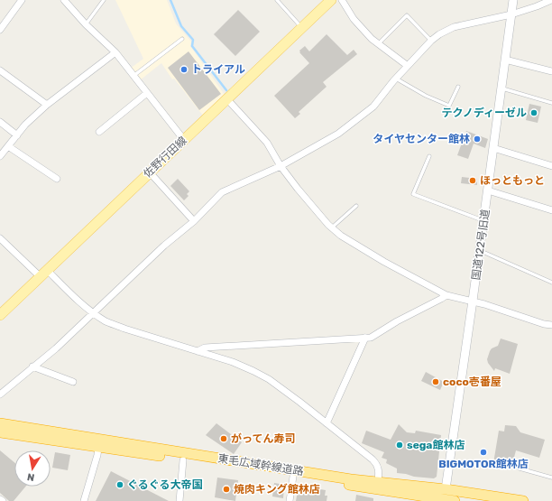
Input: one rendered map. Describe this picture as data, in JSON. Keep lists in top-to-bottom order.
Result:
{
  "streets": {
    "highway": ["東毛広域幹線道路"],
    "main road": ["佐野行田線"],
    "street": ["国道122号旧道"]
  },
  "crossings": [
    ["国道122号旧道", "東毛広域幹線道路"]
  ],
  "places": [
    "トライアル",
    "テクノディーゼル",
    "タイヤセンター館林",
    "ほっともっと",
    "coco壱番屋",
    "がってん寿司",
    "sega館林店",
    "BIGMOTOR館林店",
    "ぐるぐる大帝国",
    "焼肉キング館林店"
  ],
  "north": "bottom"
}
